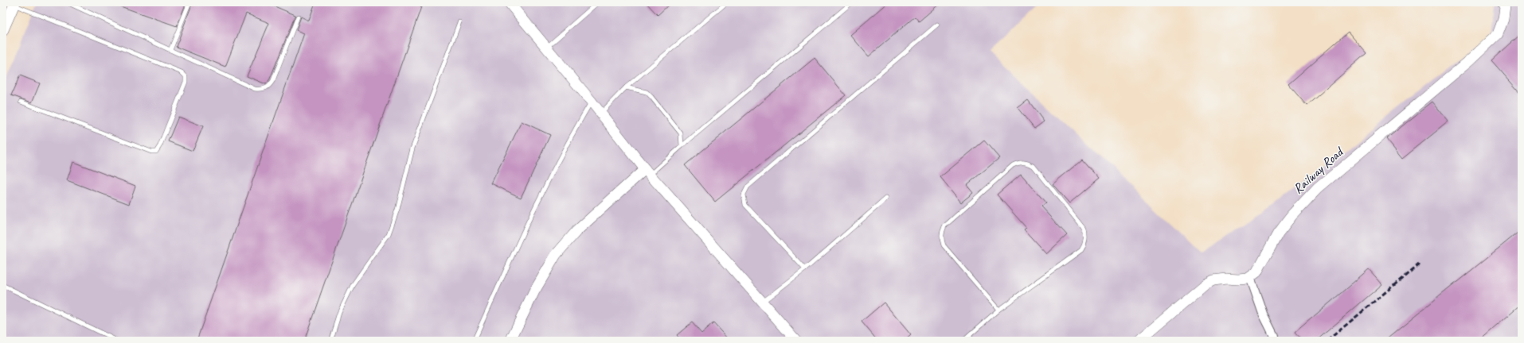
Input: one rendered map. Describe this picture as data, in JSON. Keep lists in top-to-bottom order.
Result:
{
  "streets": {
    "street": ["Railway Road"]
  }
}
